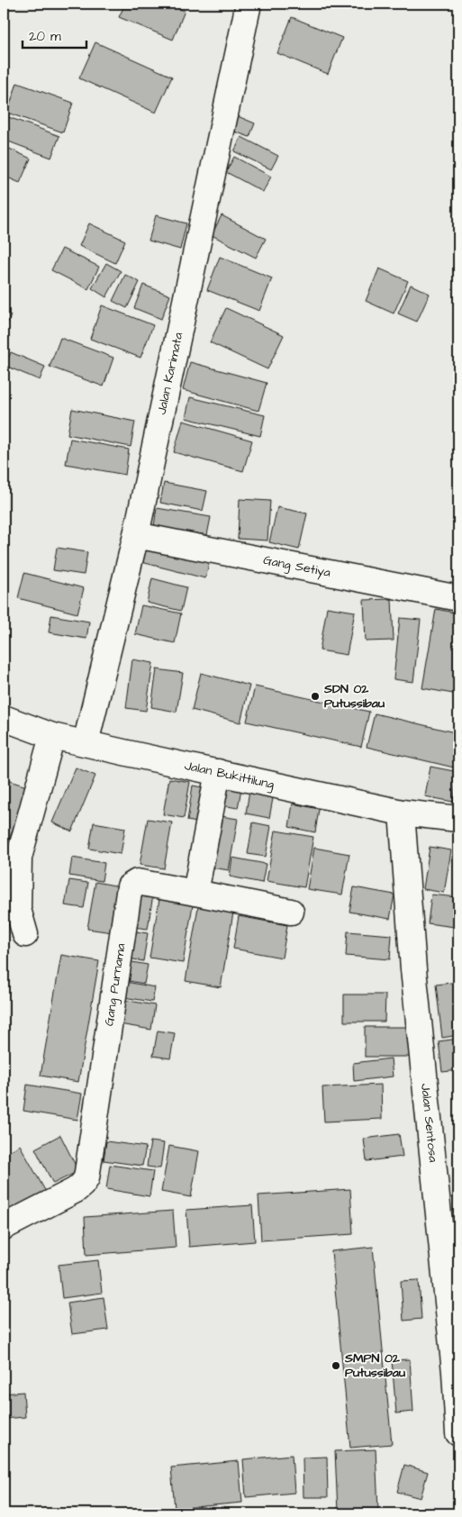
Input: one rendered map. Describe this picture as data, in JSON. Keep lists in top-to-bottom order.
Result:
{
  "streets": {
    "street": [
      "Jalan Karimata",
      "Gang Setiya",
      "Jalan Bukittilung",
      "Gang Purnama",
      "Jalan Sentosa"
    ]
  },
  "crossings": [
    ["Jalan Karimata", "Gang Setiya"],
    ["Jalan Karimata", "Jalan Bukittilung"],
    ["Jalan Bukittilung", "Jalan Sentosa"]
  ],
  "places": ["SDN 02 Putussibau", "SMPN 02 Putussibau"],
  "scale_bar": "20 m"
}
